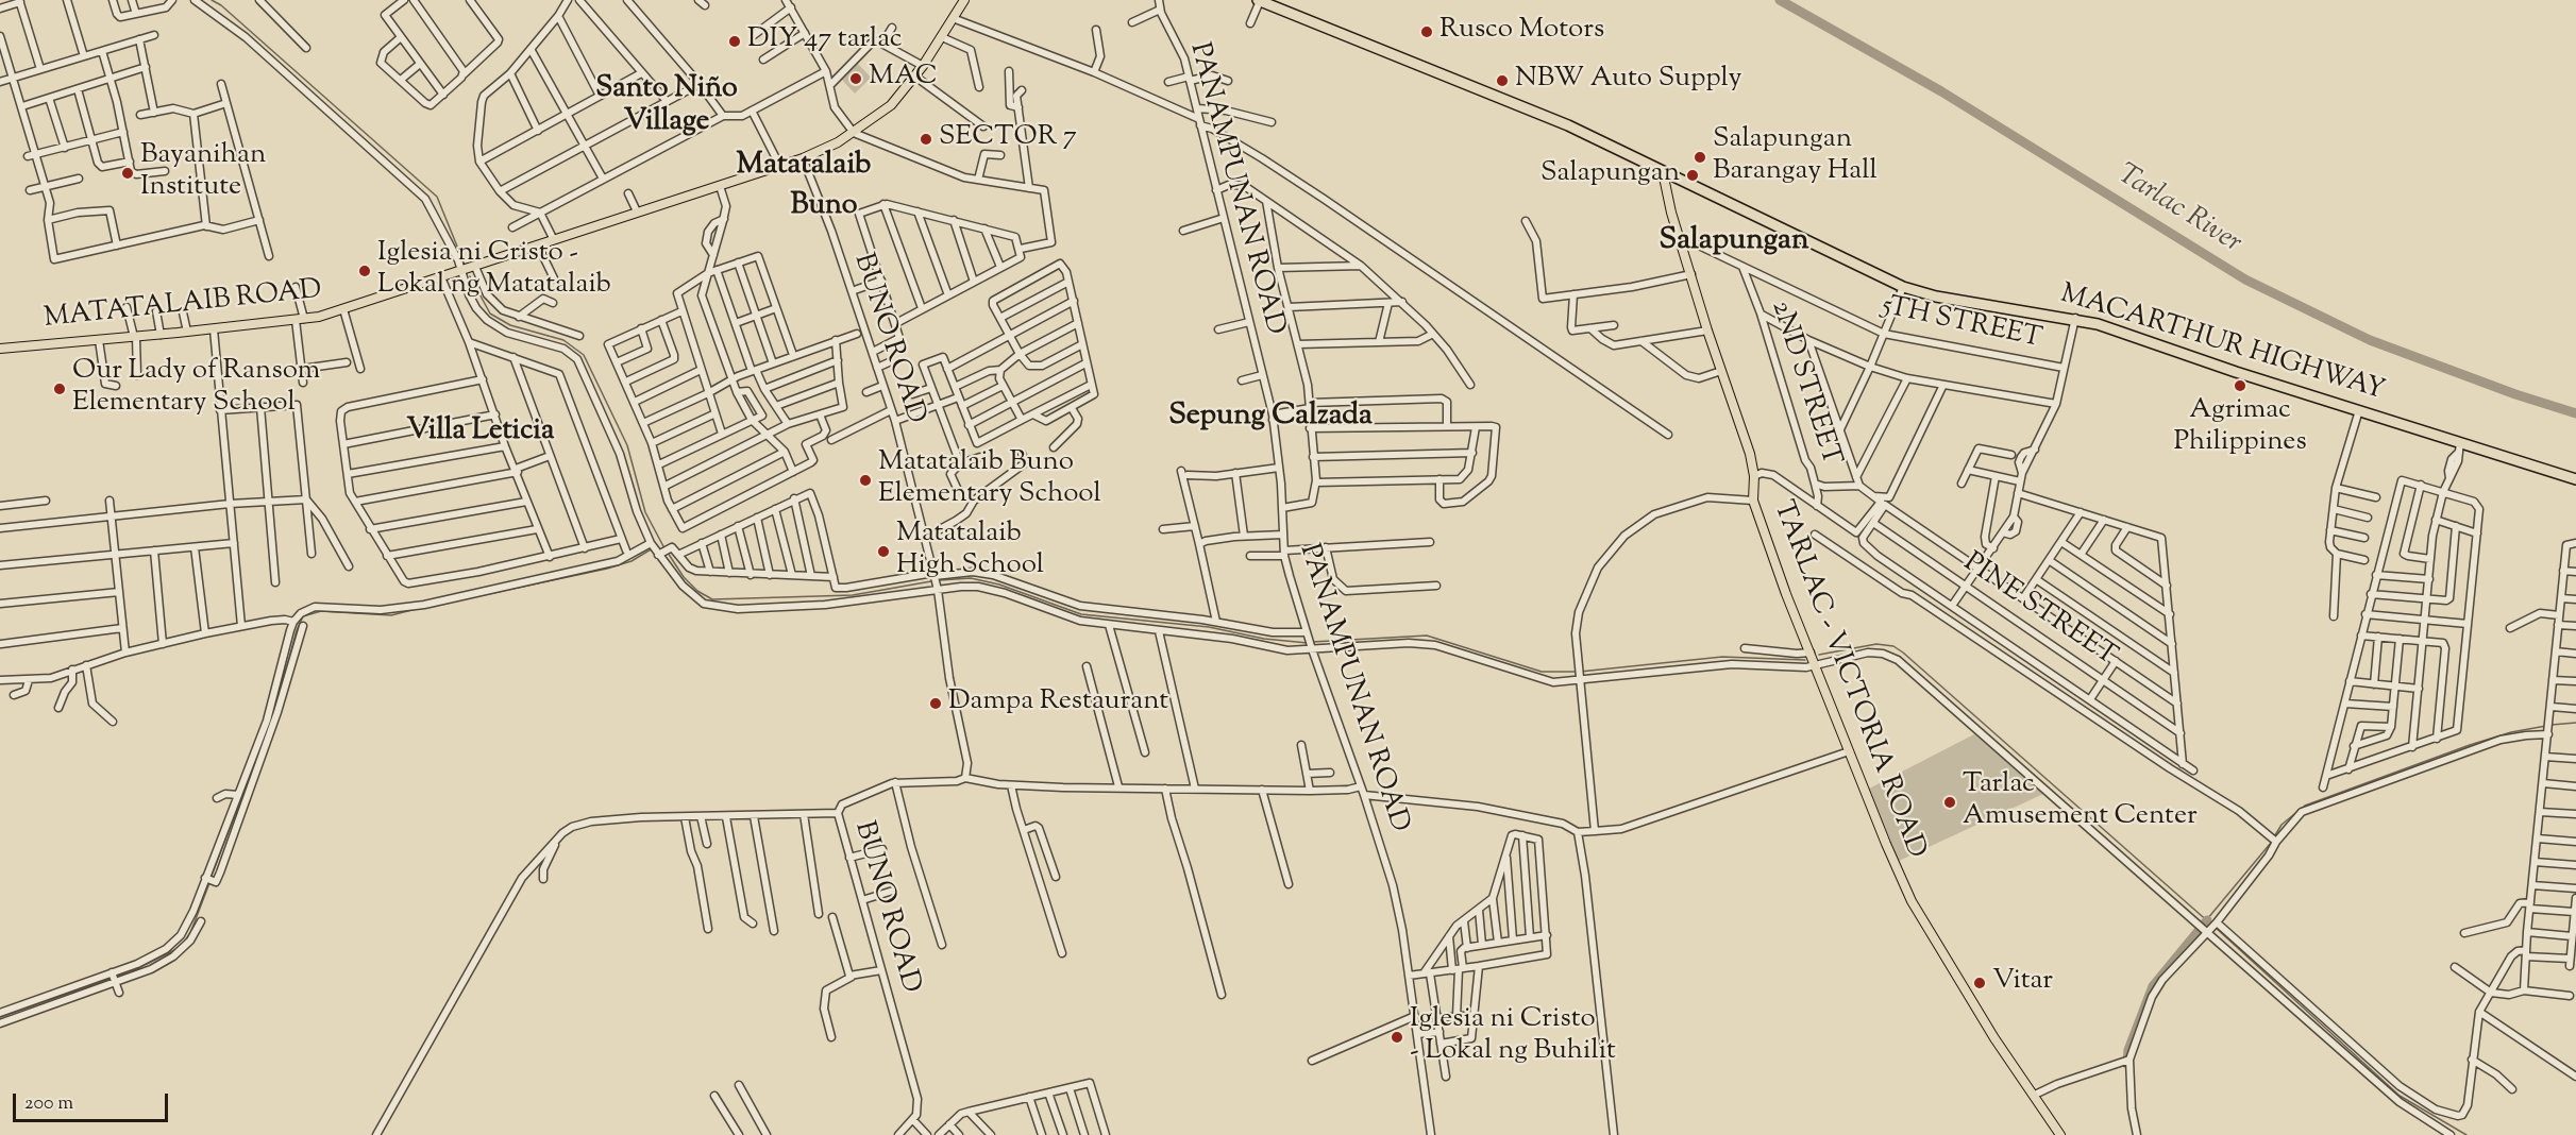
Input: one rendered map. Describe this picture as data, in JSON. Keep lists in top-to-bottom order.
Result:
{
  "streets": {
    "highway": ["MACARTHUR HIGHWAY"],
    "main road": ["MATATALAIB ROAD", "TARLAC - VICTORIA ROAD"],
    "street": [
      "PANAMPUNAN ROAD",
      "5TH STREET",
      "BUNO ROAD",
      "2ND STREET",
      "PINE STREET"
    ]
  },
  "crossings": [
    ["MATATALAIB ROAD", "BUNO ROAD"],
    ["5TH STREET", "2ND STREET"],
    ["5TH STREET", "TARLAC - VICTORIA ROAD"],
    ["MACARTHUR HIGHWAY", "TARLAC - VICTORIA ROAD"]
  ],
  "districts": [
    "Santo Niño Village",
    "Matatalaib",
    "Buno",
    "Salapungan",
    "Sepung Calzada",
    "Villa Leticia"
  ],
  "water": ["Tarlac River"],
  "places": [
    "Rusco Motors",
    "DIY 47 tarlac",
    "MAC",
    "NBW Auto Supply",
    "SECTOR 7",
    "Salapungan Barangay Hall",
    "Bayanihan Institute",
    "Salapungan",
    "Iglesia ni Cristo - Lokal ng Matatalaib",
    "Agrimac Philippines",
    "Our Lady of Ransom Elementary School",
    "Matatalaib Buno Elementary School",
    "Matatalaib High School",
    "Dampa Restaurant",
    "Tarlac Amusement Center",
    "Vitar",
    "Iglesia ni Cristo - Lokal ng Buhilit"
  ],
  "scale_bar": "200 m"
}
